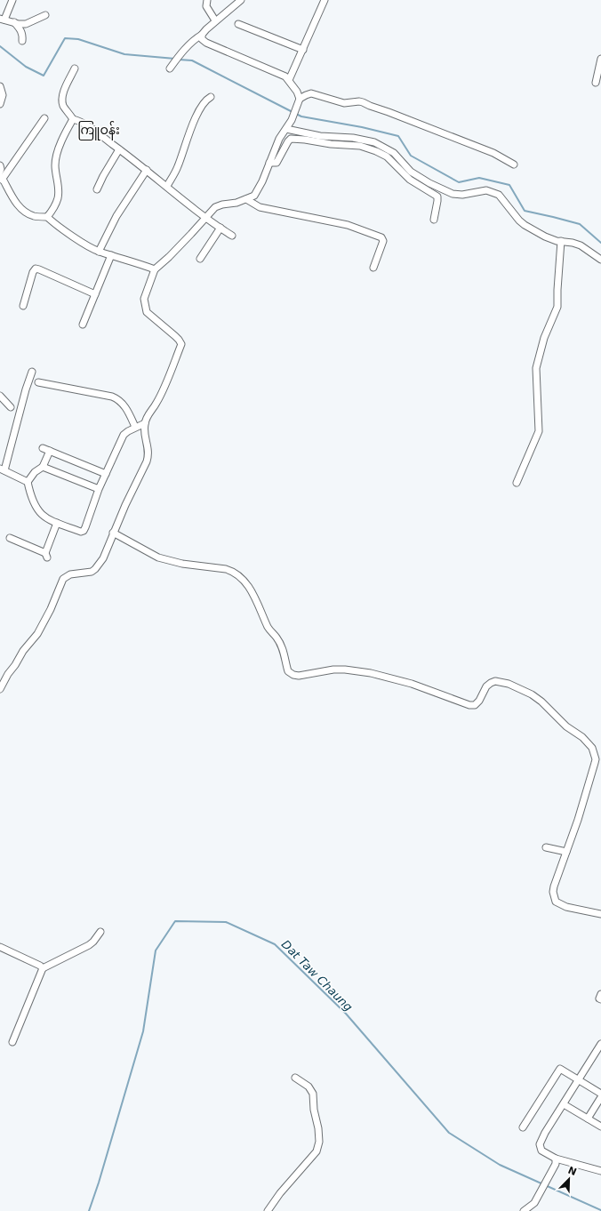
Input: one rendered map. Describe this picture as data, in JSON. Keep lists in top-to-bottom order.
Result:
{
  "districts": ["ကြူဝန်း"],
  "water": ["Dat Taw Chaung"],
  "north": "top right"
}
